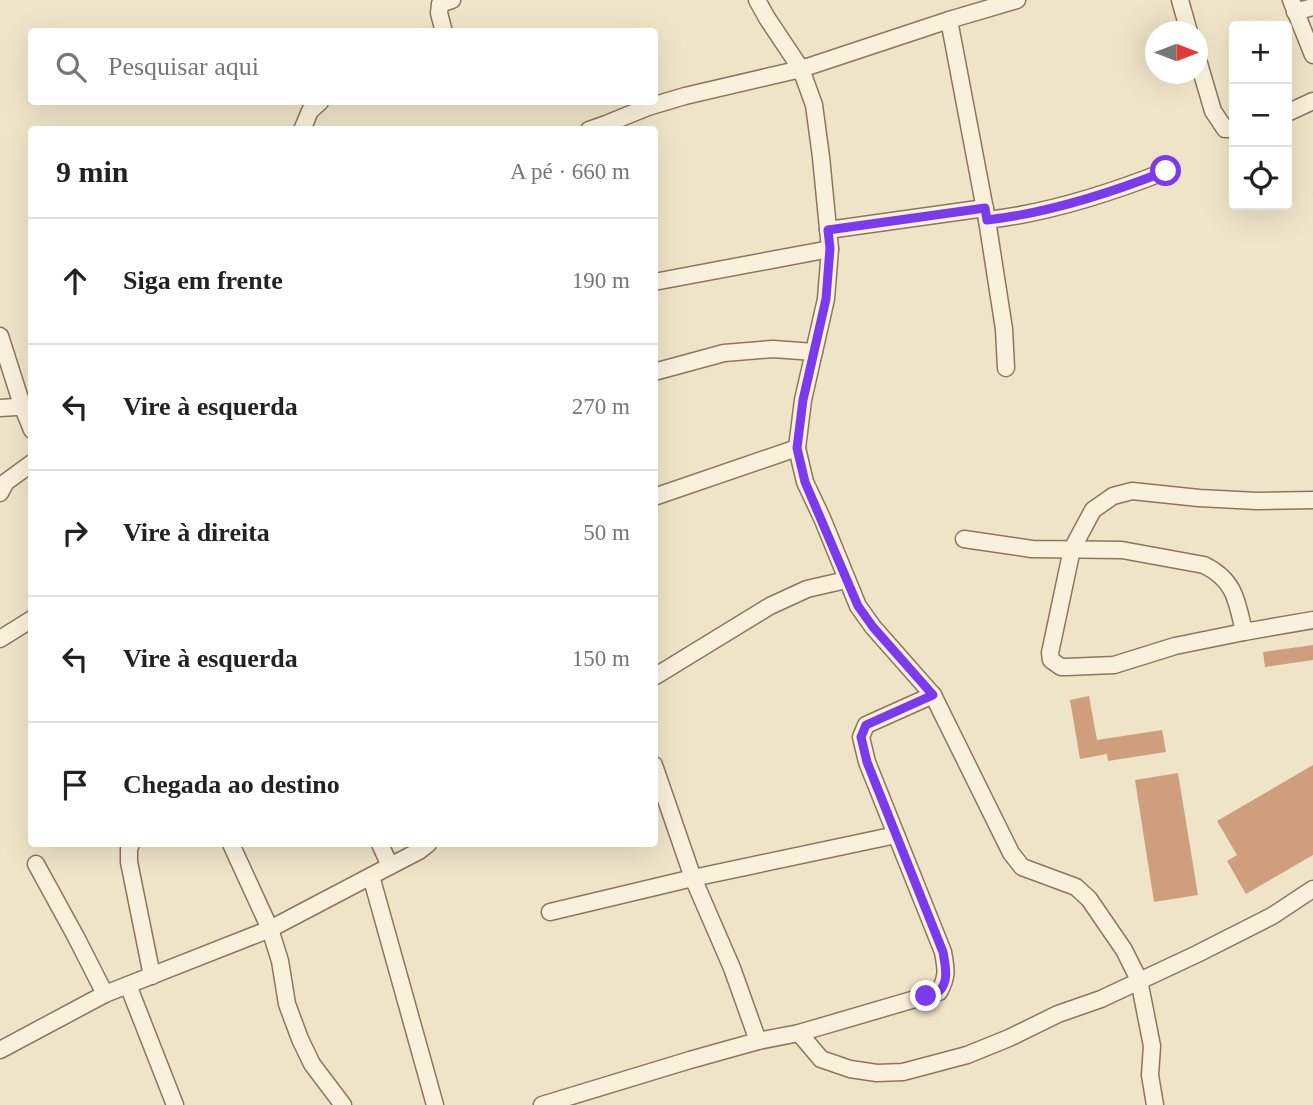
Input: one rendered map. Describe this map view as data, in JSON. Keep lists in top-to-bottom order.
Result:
{
  "north": "right",
  "page": {
    "map_buttons": ["+", "−"],
    "search": "Pesquisar aqui",
    "heading": ["9 min", "A pé · 660 m"],
    "list": [
      ["Siga em frente", "190 m"],
      ["Vire à esquerda", "270 m"],
      ["Vire à direita", "50 m"],
      ["Vire à esquerda", "150 m"],
      "Chegada ao destino"
    ]
  }
}
